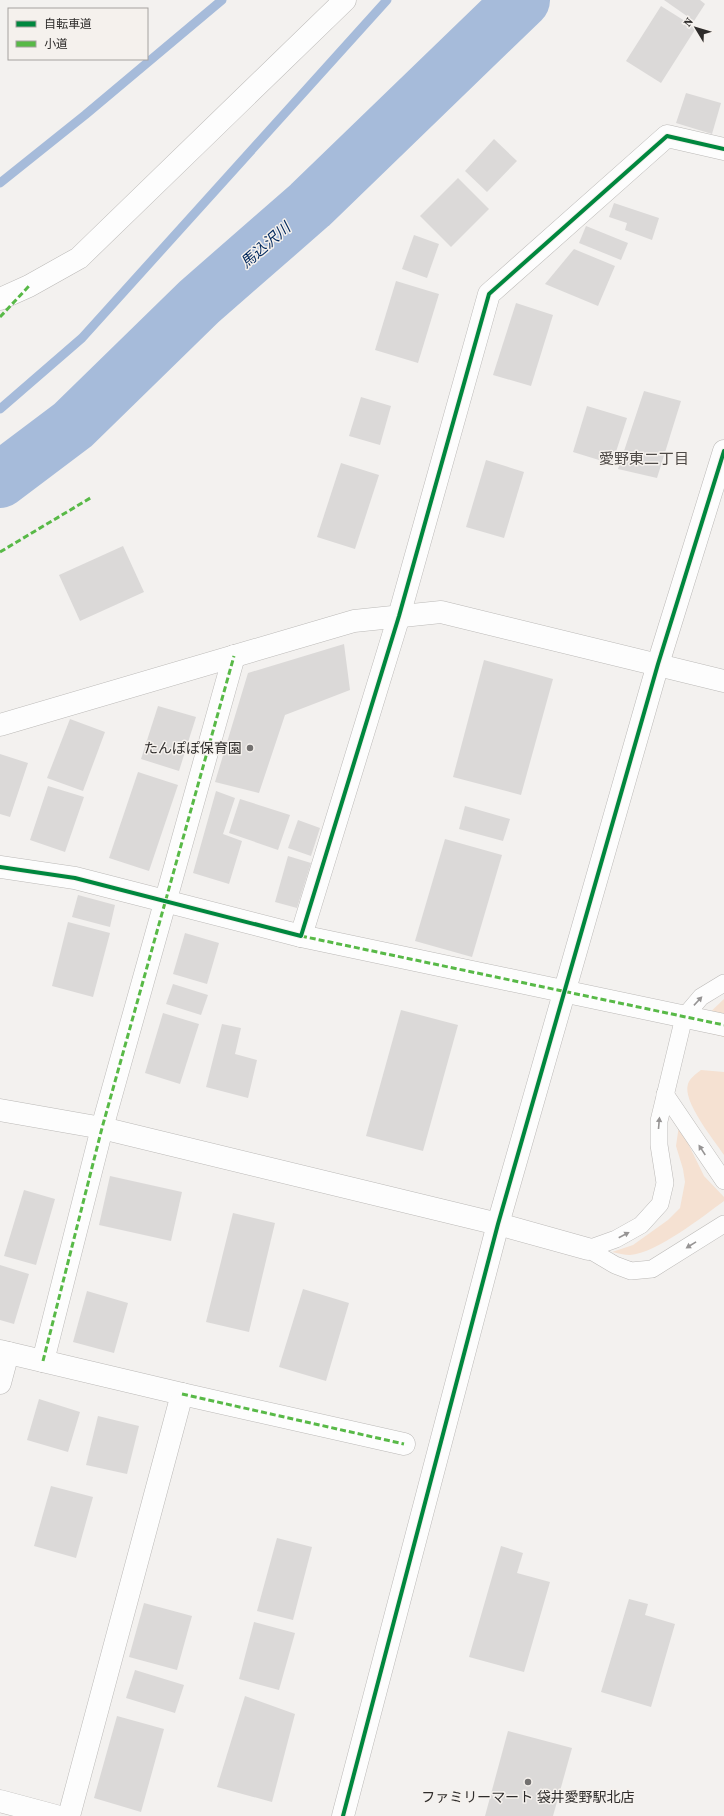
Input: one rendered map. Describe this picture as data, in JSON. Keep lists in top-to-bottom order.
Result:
{
  "districts": ["愛野東二丁目"],
  "water": ["馬込沢川"],
  "places": ["たんぽぽ保育園", "ファミリーマート 袋井愛野駅北店"],
  "legend": ["自転車道", "小道"],
  "north": "top left"
}
